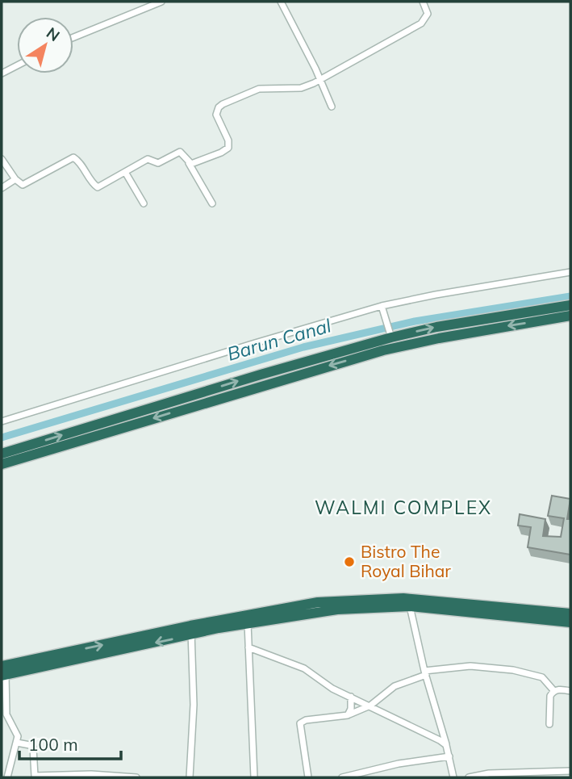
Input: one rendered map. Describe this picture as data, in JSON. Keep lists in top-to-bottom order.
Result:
{
  "districts": ["WALMI COMPLEX"],
  "water": ["Barun Canal"],
  "places": ["Bistro The Royal Bihar"],
  "scale_bar": "100 m",
  "north": "top right"
}
